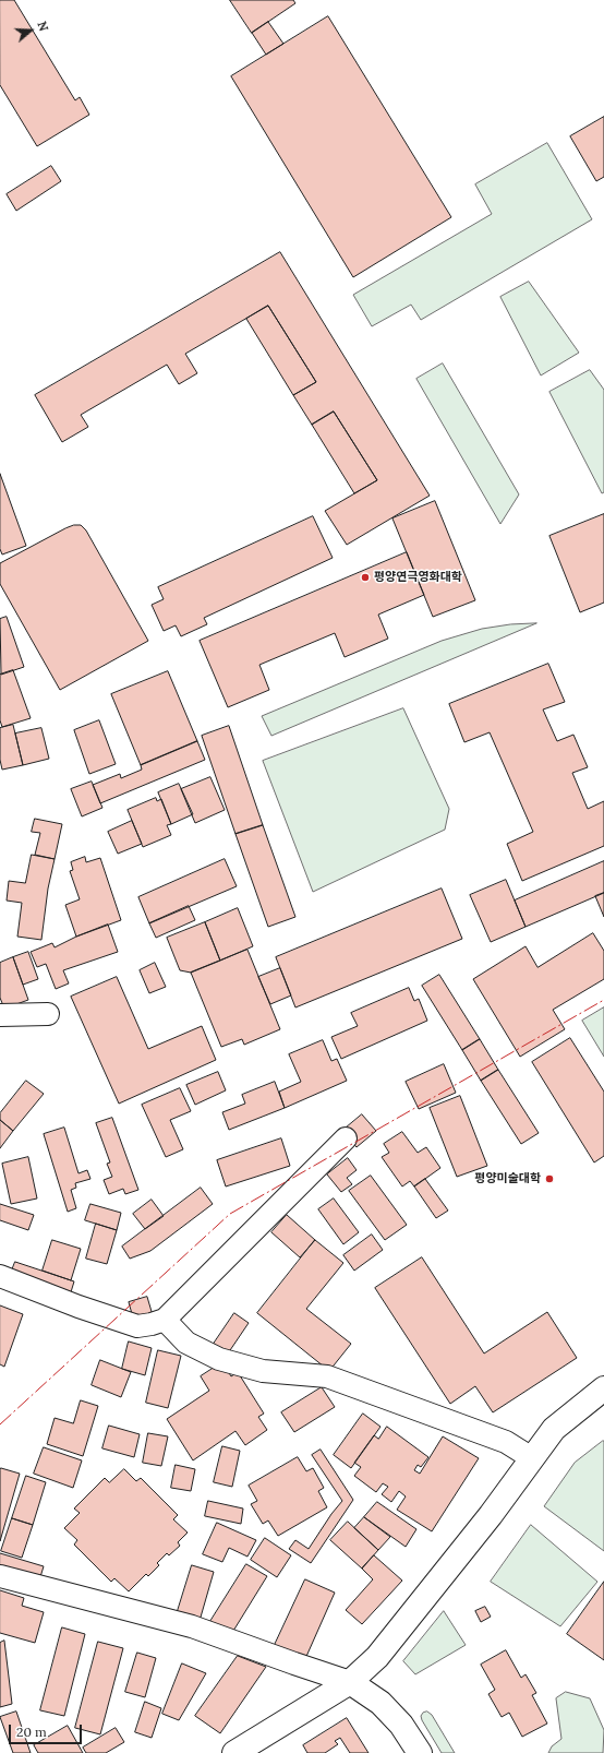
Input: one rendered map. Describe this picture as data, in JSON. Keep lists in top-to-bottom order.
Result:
{
  "places": ["평양연극영화대학", "평양미술대학"],
  "scale_bar": "20 m",
  "north": "right"
}
